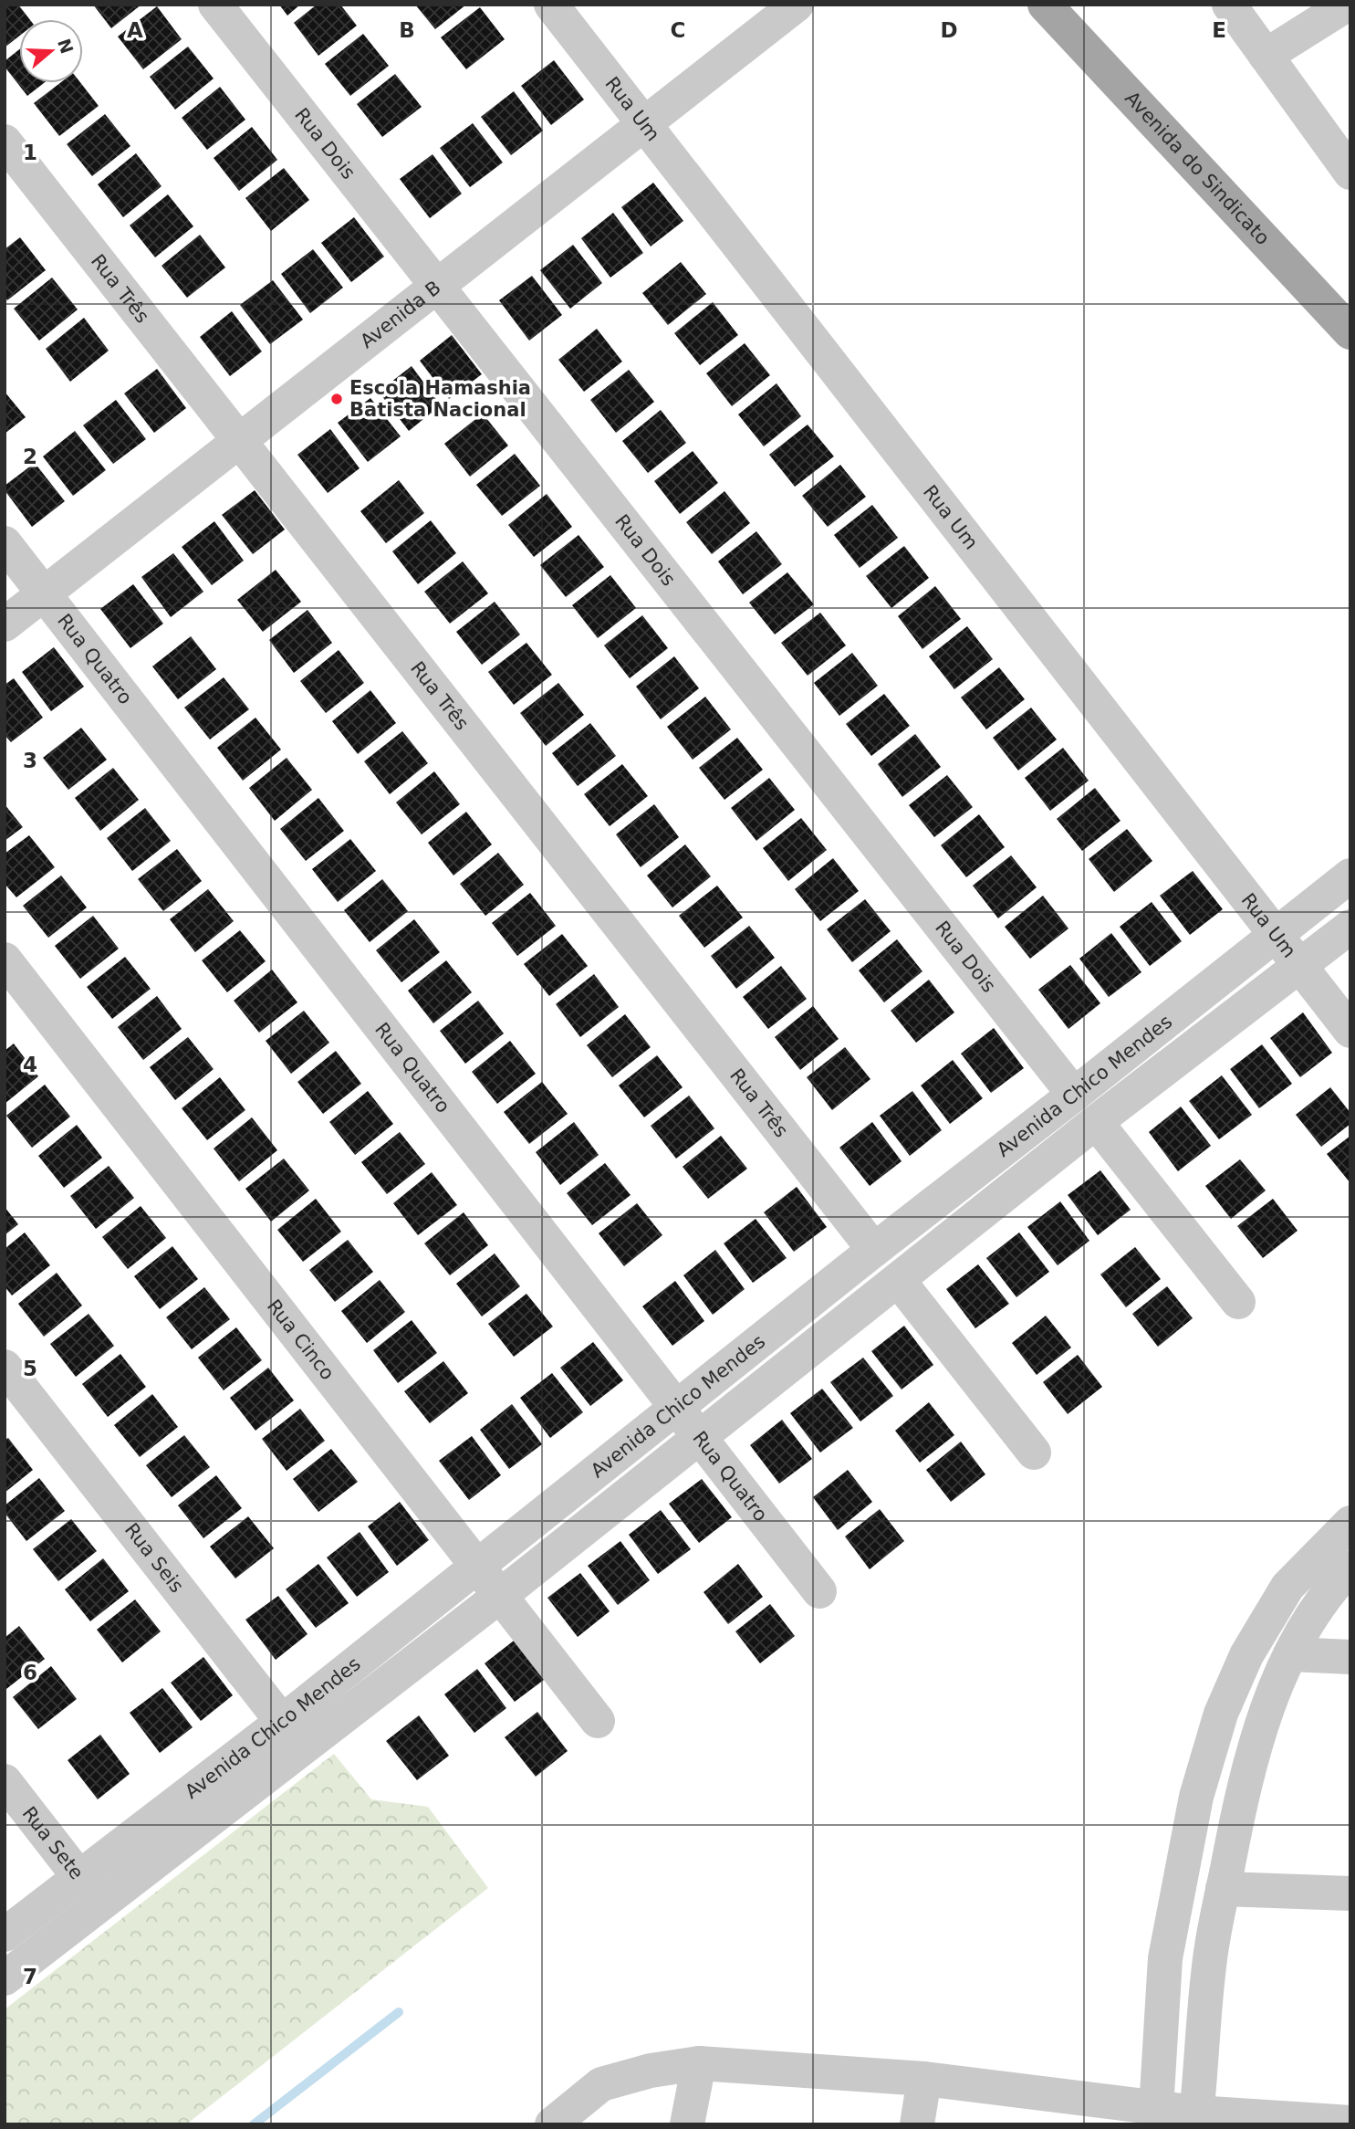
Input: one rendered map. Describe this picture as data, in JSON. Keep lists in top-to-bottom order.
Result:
{
  "streets": {
    "main road": ["Avenida do Sindicato"],
    "street": [
      "Rua Um",
      "Rua Dois",
      "Rua Três",
      "Avenida B",
      "Rua Quatro",
      "Avenida Chico Mendes",
      "Rua Cinco",
      "Rua Seis",
      "Rua Sete"
    ]
  },
  "crossings": [
    ["Rua Um", "Avenida B"],
    ["Rua Um", "Avenida Chico Mendes"],
    ["Rua Dois", "Avenida B"],
    ["Rua Dois", "Avenida Chico Mendes"],
    ["Rua Três", "Avenida B"],
    ["Rua Três", "Avenida Chico Mendes"],
    ["Avenida B", "Rua Quatro"],
    ["Rua Quatro", "Avenida Chico Mendes"],
    ["Avenida Chico Mendes", "Rua Cinco"],
    ["Avenida Chico Mendes", "Rua Seis"],
    ["Avenida Chico Mendes", "Rua Sete"]
  ],
  "places": ["Escola Hamashia Batista Nacional"],
  "north": "right",
  "grid": {
    "columns": [
      "A",
      "B",
      "C",
      "D",
      "E"
    ],
    "rows": [
      "1",
      "2",
      "3",
      "4",
      "5",
      "6",
      "7"
    ]
  }
}
